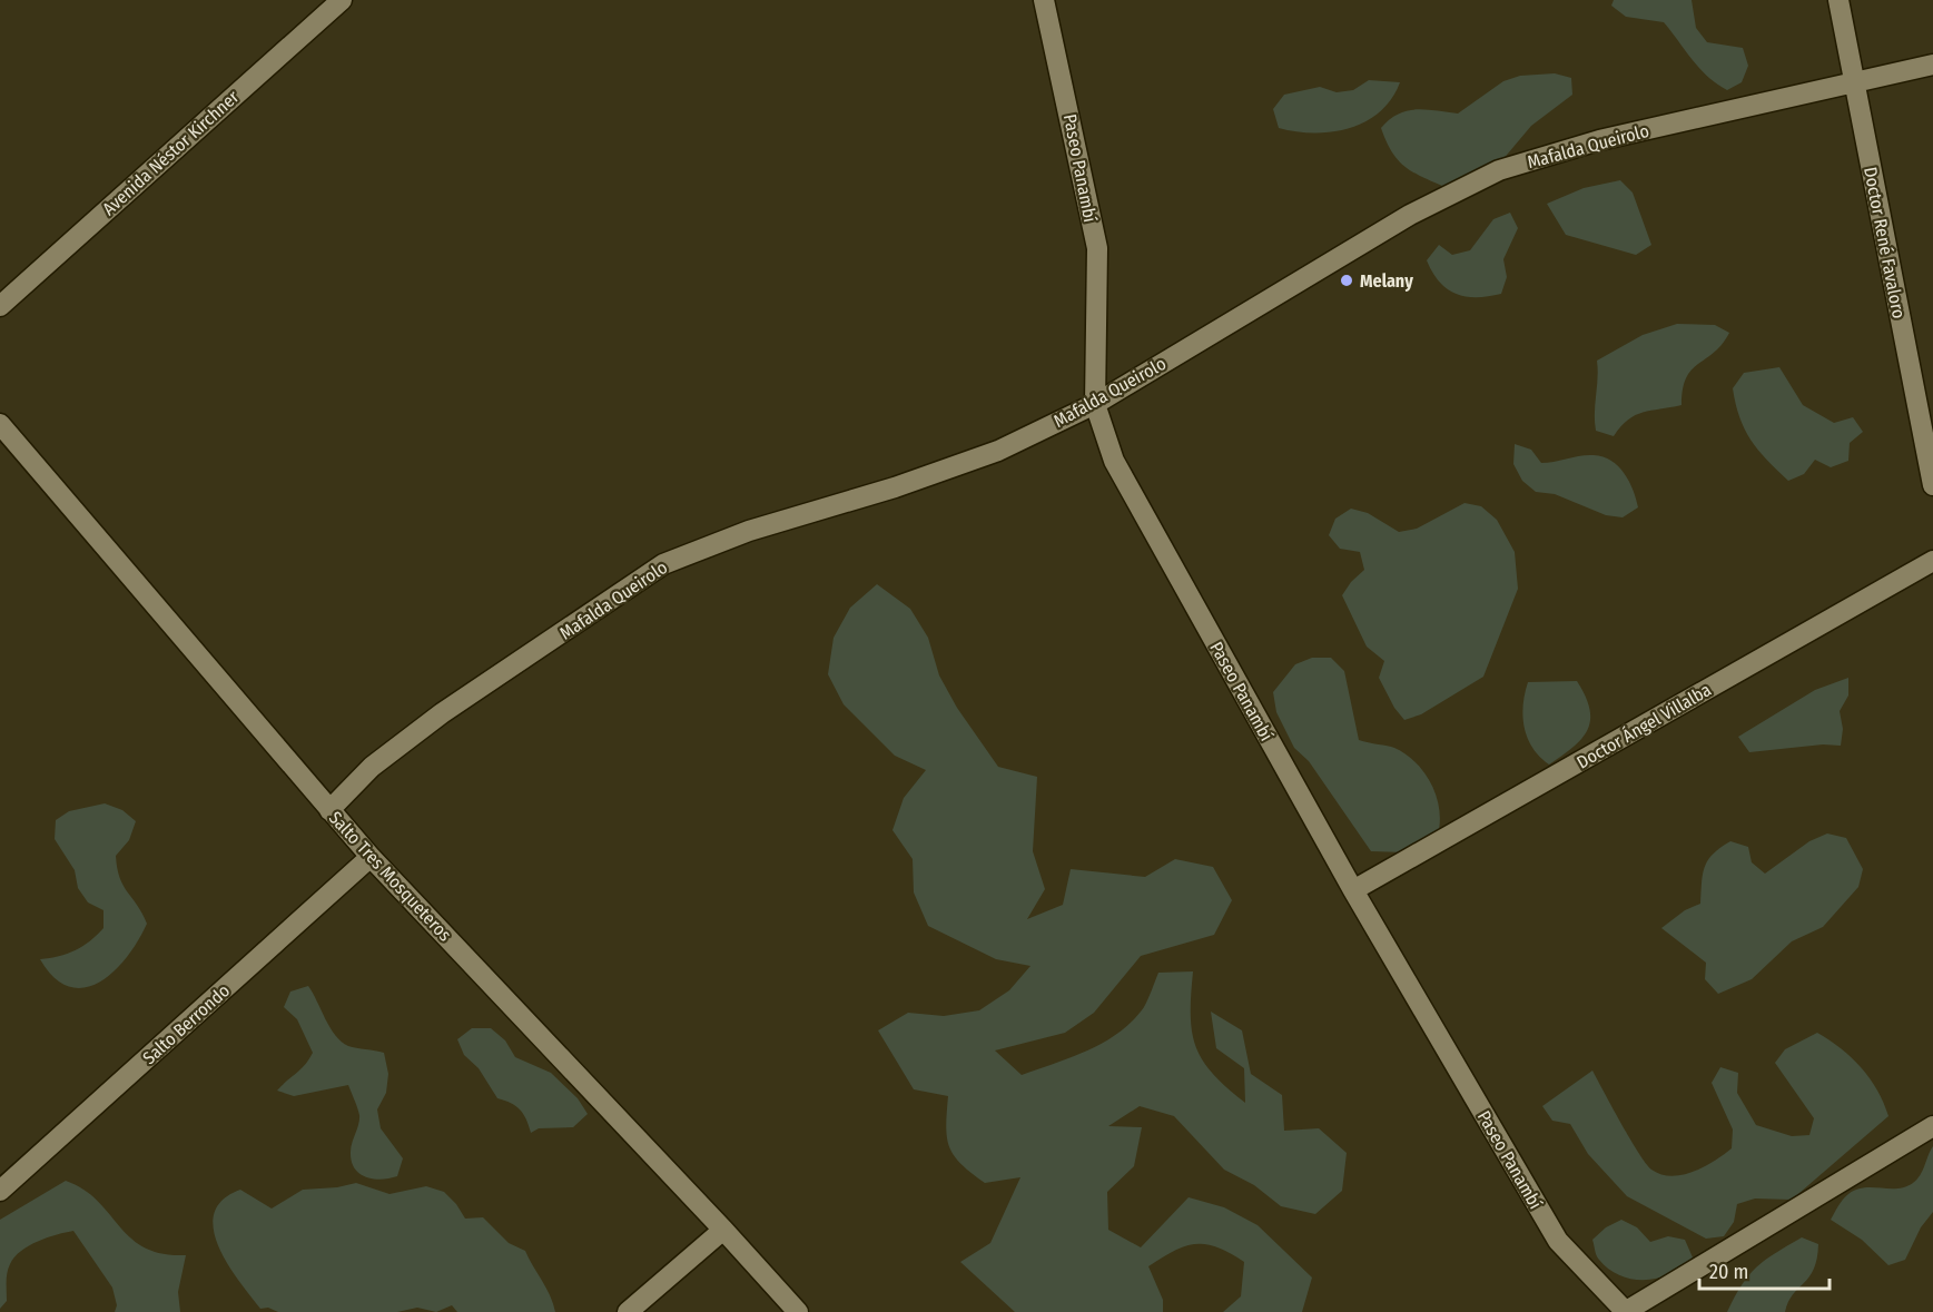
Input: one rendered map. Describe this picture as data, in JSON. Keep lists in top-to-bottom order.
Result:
{
  "streets": {
    "street": [
      "Mafalda Queirolo",
      "Avenida Néstor Kirchner",
      "Paseo Panambí",
      "Doctor René Favaloro",
      "Doctor Ángel Villalba",
      "Salto Tres Mosqueteros",
      "Salto Berrondo"
    ]
  },
  "crossings": [
    ["Mafalda Queirolo", "Paseo Panambí"],
    ["Mafalda Queirolo", "Doctor René Favaloro"],
    ["Mafalda Queirolo", "Salto Tres Mosqueteros"],
    ["Paseo Panambí", "Doctor Ángel Villalba"],
    ["Salto Tres Mosqueteros", "Salto Berrondo"]
  ],
  "places": ["Melany"],
  "scale_bar": "20 m"
}
